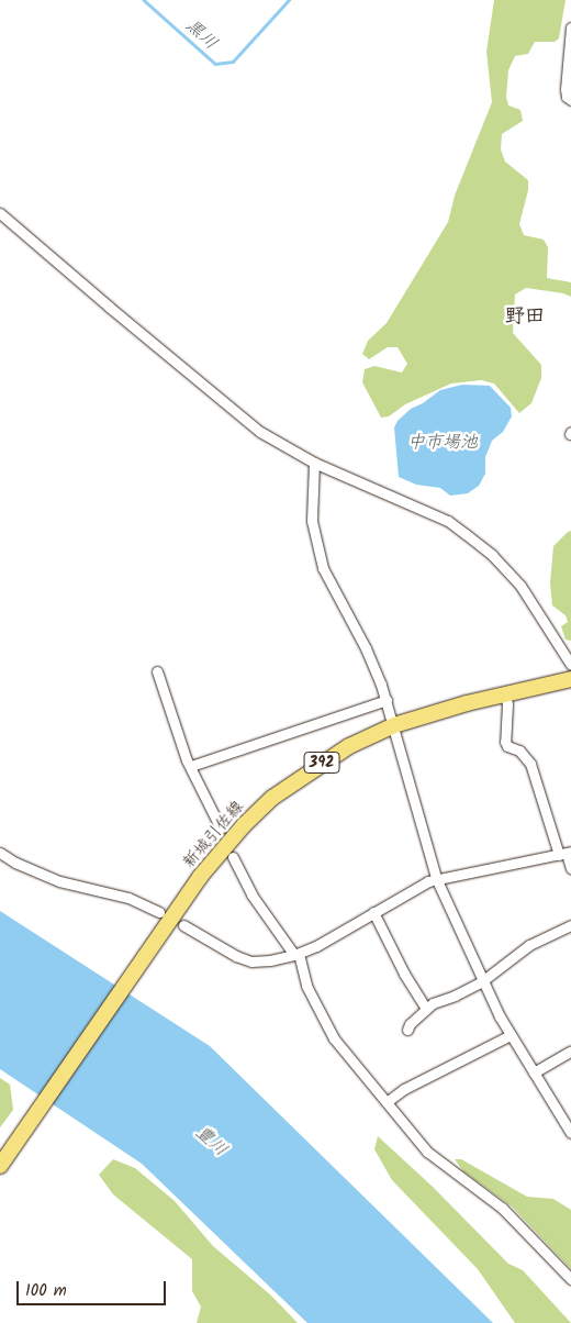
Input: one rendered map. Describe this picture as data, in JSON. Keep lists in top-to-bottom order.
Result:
{
  "streets": {
    "main road": ["392", "新城引佐線"]
  },
  "districts": ["野田"],
  "water": ["黒川", "中市場池", "豊川"],
  "scale_bar": "100 m"
}
